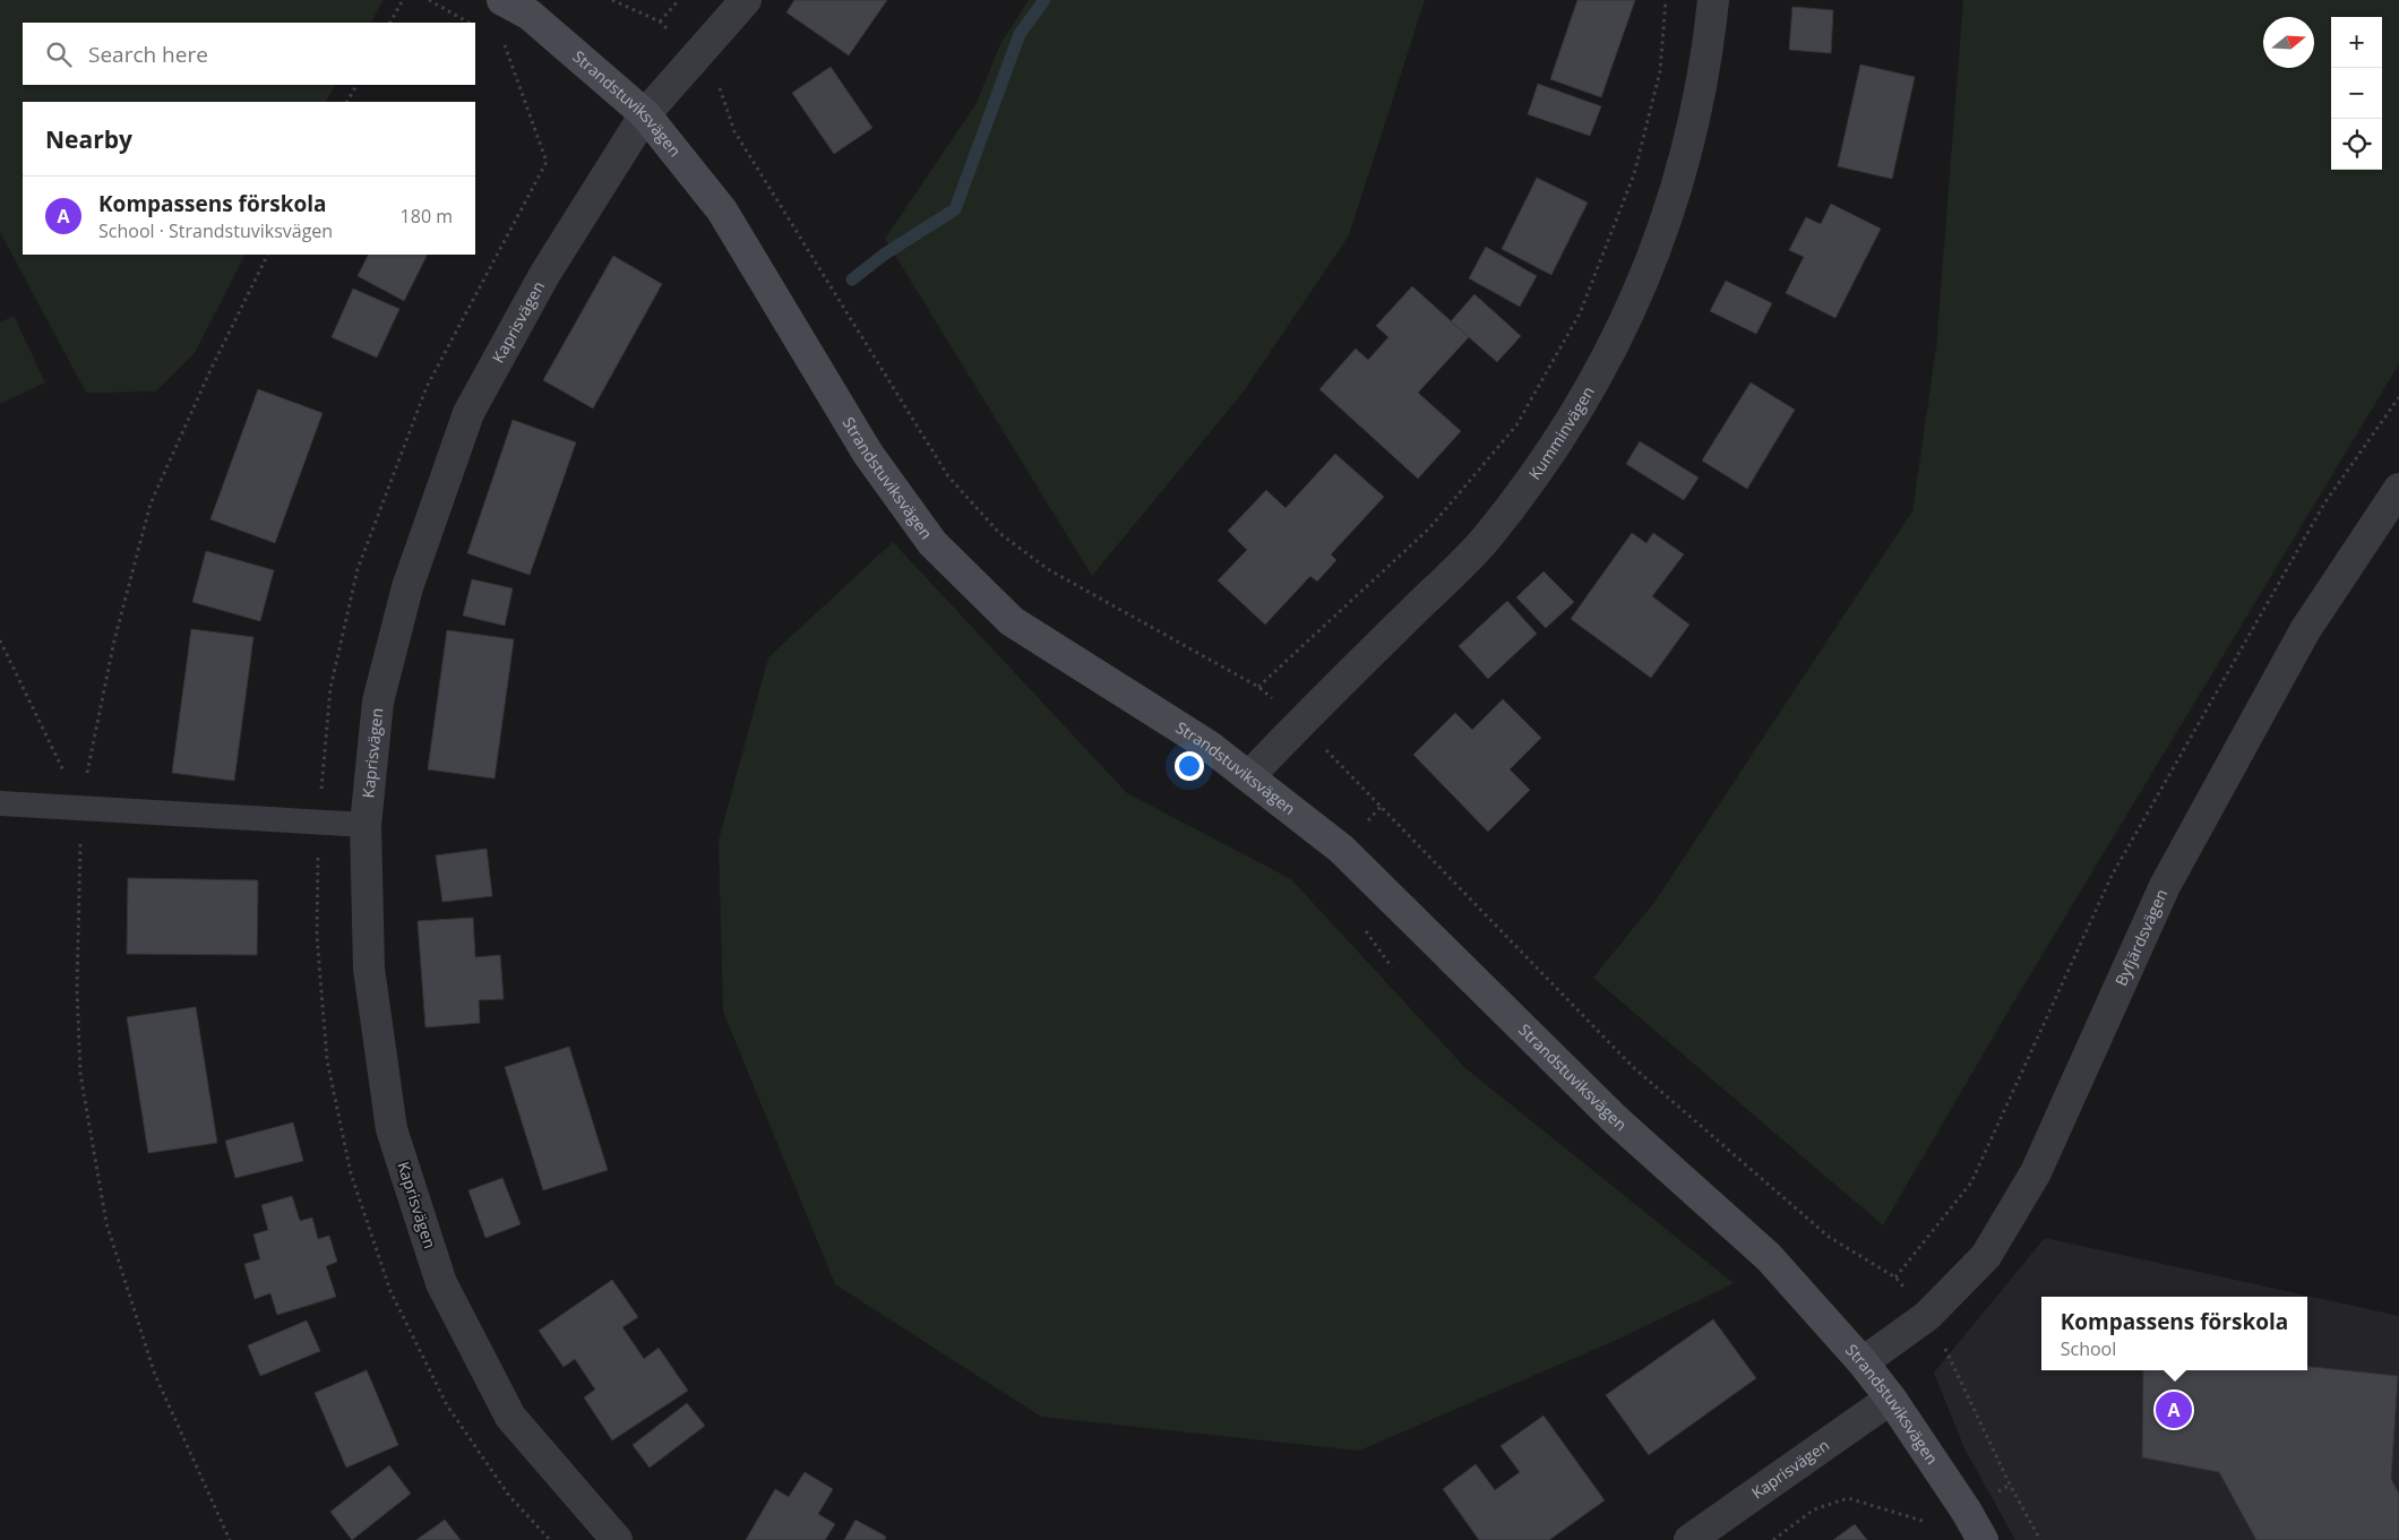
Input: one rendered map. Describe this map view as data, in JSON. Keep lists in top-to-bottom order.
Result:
{
  "streets": {
    "street": [
      "Strandstuviksvägen",
      "Kaprisvägen",
      "Kumminvägen",
      "Byfjärdsvägen"
    ]
  },
  "crossings": [
    ["Strandstuviksvägen", "Kaprisvägen"],
    ["Strandstuviksvägen", "Kumminvägen"],
    ["Strandstuviksvägen", "Byfjärdsvägen"]
  ],
  "north": "right",
  "page": {
    "map_buttons": ["+", "−"],
    "search": "Search here",
    "heading": "Nearby",
    "list": [
      {
        "mark": "A",
        "name": "Kompassens förskola",
        "note": "School · Strandstuviksvägen",
        "value": "180 m"
      }
    ],
    "popup": ["Kompassens förskola", "School"],
    "pins": "A"
  }
}
